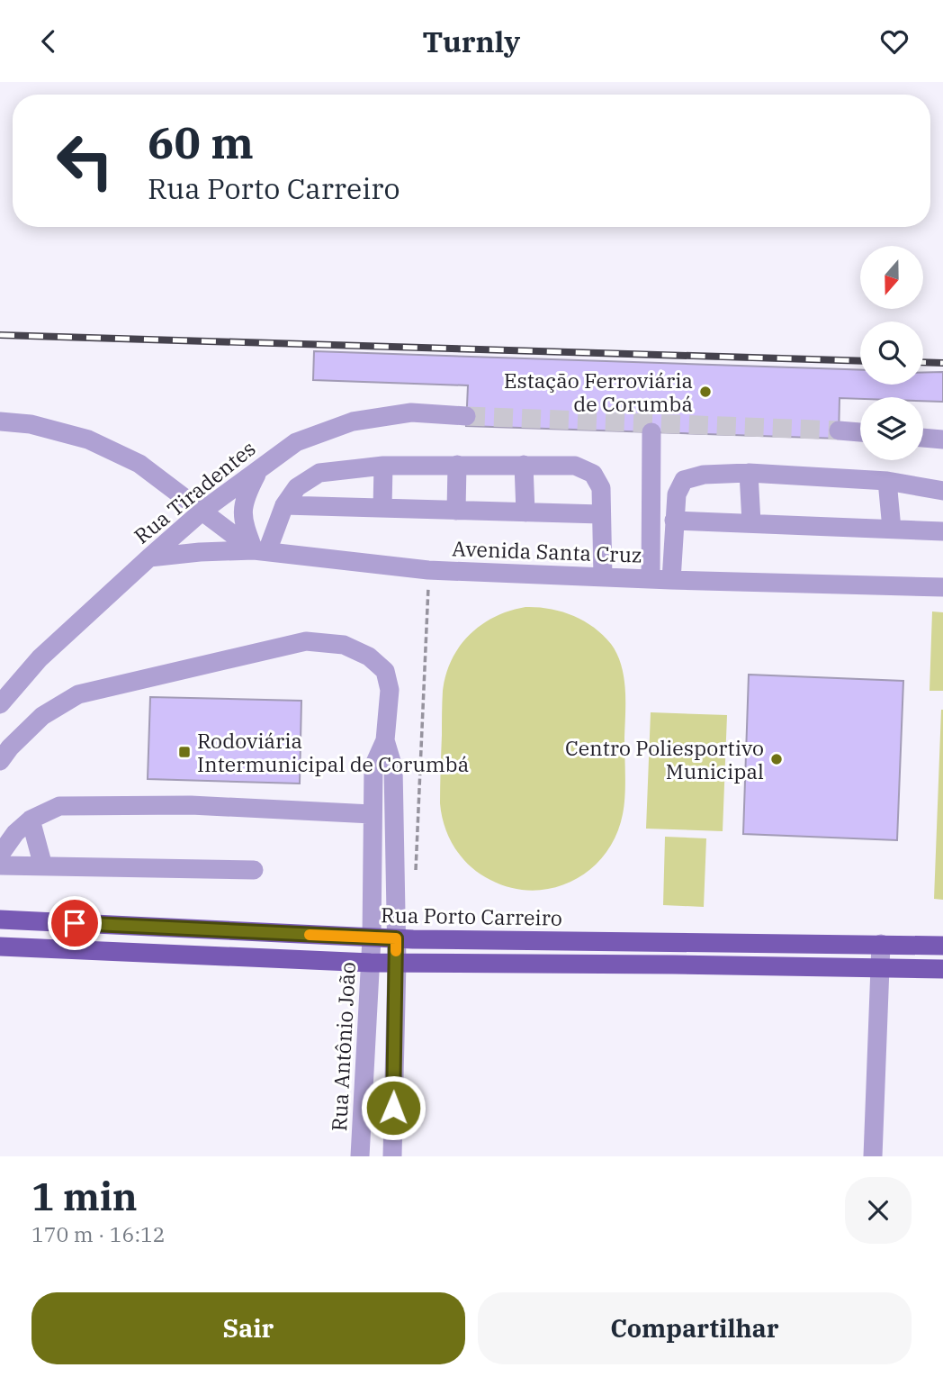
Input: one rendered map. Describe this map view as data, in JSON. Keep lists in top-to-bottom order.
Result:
{
  "streets": {
    "main road": ["Rua Porto Carreiro"],
    "street": ["Rua Tiradentes", "Avenida Santa Cruz", "Rua Antônio João"]
  },
  "crossings": [
    ["Rua Tiradentes", "Avenida Santa Cruz"],
    ["Rua Porto Carreiro", "Rua Antônio João"]
  ],
  "places": {
    "other": ["Estação Ferroviária de Corumbá", "Centro Poliesportivo Municipal"],
    "transit": ["Rodoviária Intermunicipal de Corumbá"]
  },
  "north": "bottom",
  "page": {
    "header": "Turnly",
    "turn": ["60 m", "Rua Porto Carreiro"],
    "heading": ["1 min", "170 m · 16:12"],
    "buttons": ["Sair", "Compartilhar"]
  }
}
